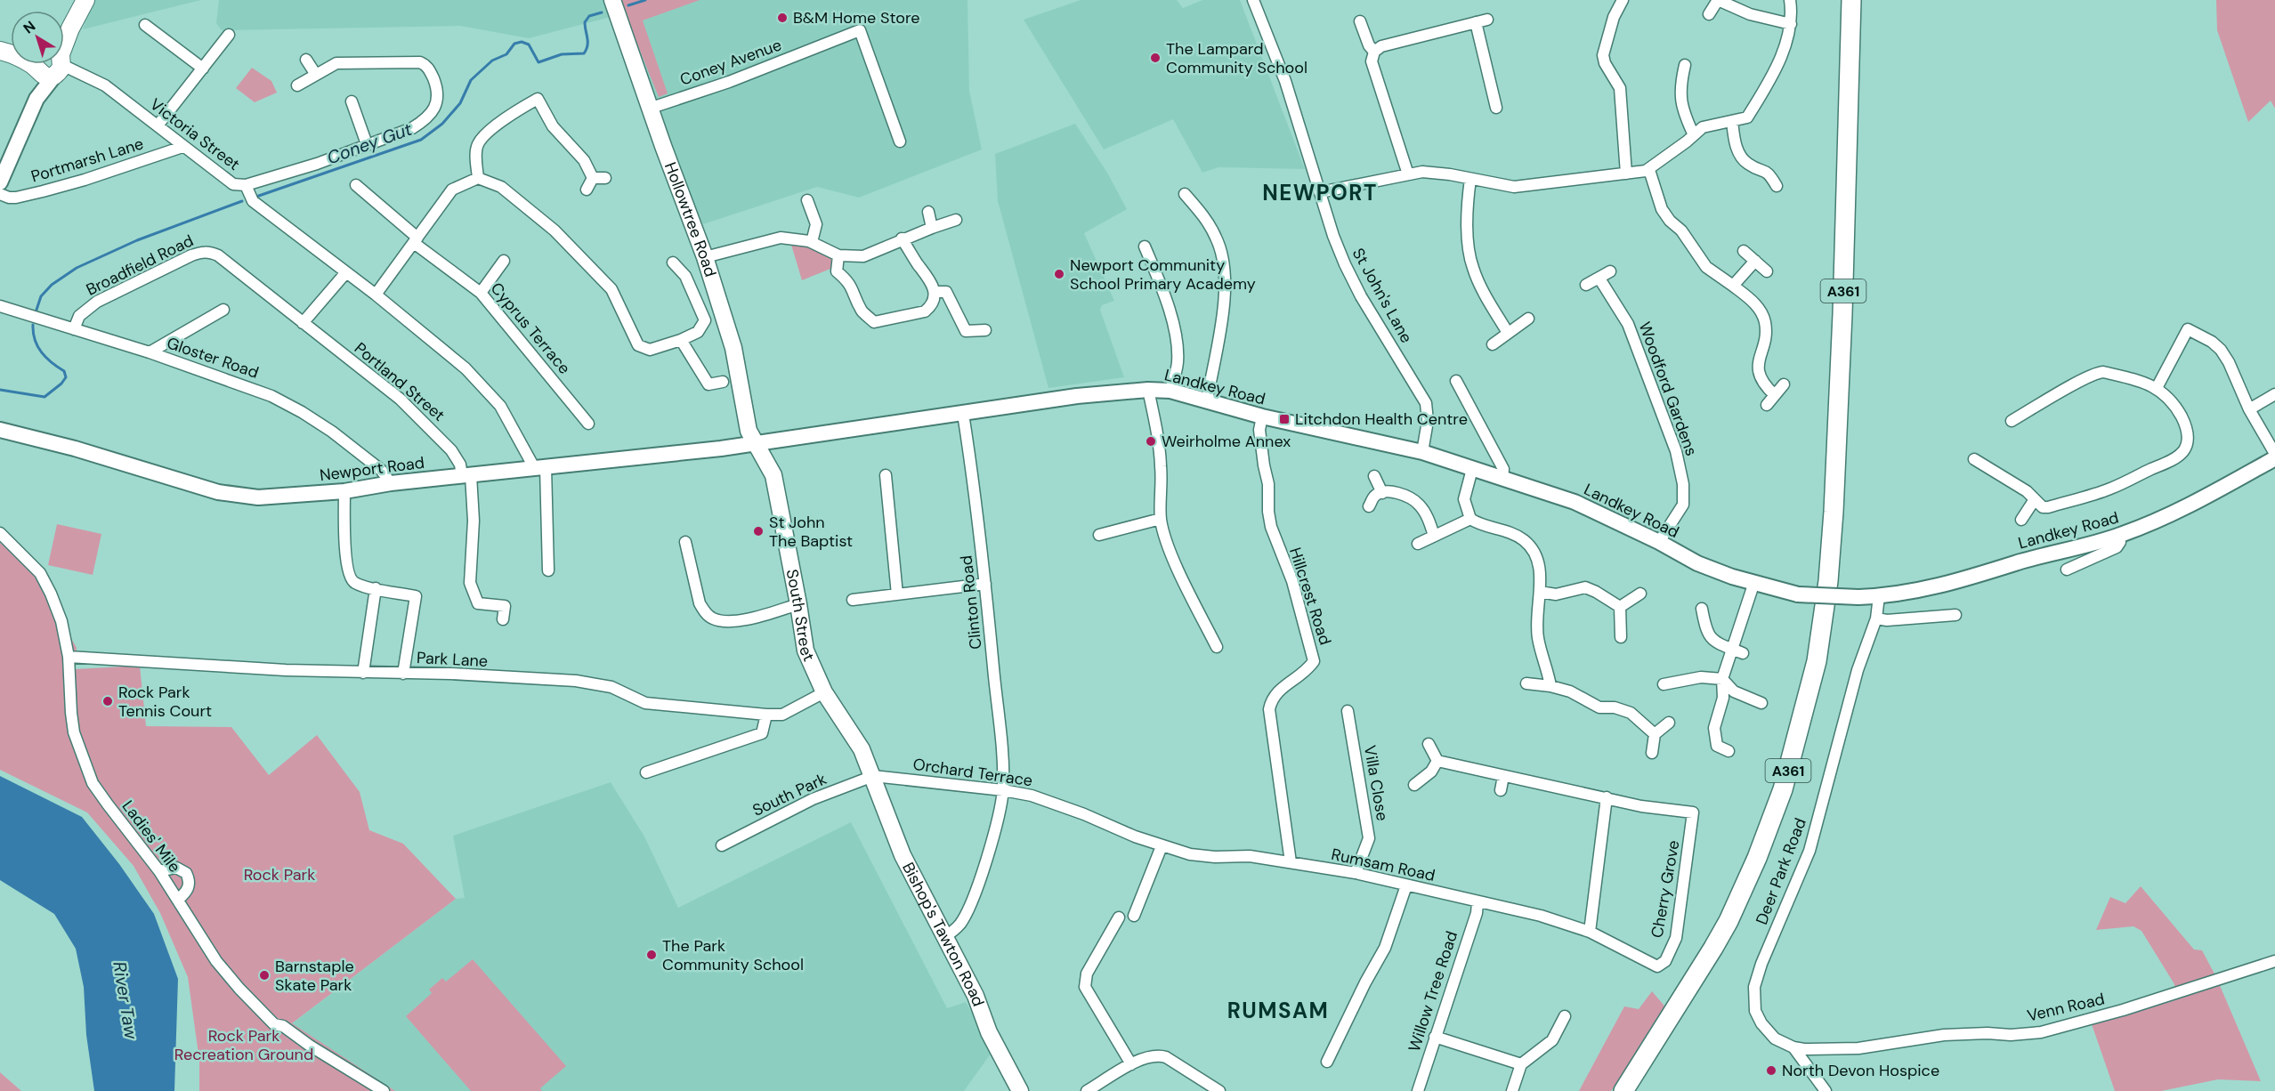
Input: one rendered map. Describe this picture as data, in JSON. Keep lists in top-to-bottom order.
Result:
{
  "streets": {
    "highway": ["A361"],
    "main road": ["Hollowtree Road", "South Street", "Bishop's Tawton Road"],
    "street": [
      "Coney Avenue",
      "Victoria Street",
      "Portmarsh Lane",
      "Broadfield Road",
      "St John's Lane",
      "Cyprus Terrace",
      "Gloster Road",
      "Portland Street",
      "Landkey Road",
      "Woodford Gardens",
      "Newport Road",
      "Hillcrest Road",
      "Clinton Road",
      "Park Lane",
      "Orchard Terrace",
      "Villa Close",
      "South Park",
      "Ladies' Mile",
      "Rumsam Road",
      "Deer Park Road",
      "Cherry Grove",
      "Willow Tree Road",
      "Venn Road"
    ]
  },
  "crossings": [
    ["Coney Avenue", "Hollowtree Road"],
    ["Victoria Street", "Portmarsh Lane"],
    ["Victoria Street", "Newport Road"],
    ["Hollowtree Road", "Landkey Road"],
    ["Hollowtree Road", "Newport Road"],
    ["Hollowtree Road", "South Street"],
    ["Broadfield Road", "Gloster Road"],
    ["Broadfield Road", "Portland Street"],
    ["St John's Lane", "Landkey Road"],
    ["Gloster Road", "Newport Road"],
    ["Portland Street", "Newport Road"],
    ["Landkey Road", "Woodford Gardens"],
    ["Landkey Road", "Newport Road"],
    ["Landkey Road", "Hillcrest Road"],
    ["Landkey Road", "Clinton Road"],
    ["Landkey Road", "South Street"],
    ["Landkey Road", "Deer Park Road"],
    ["Newport Road", "South Street"],
    ["Hillcrest Road", "Rumsam Road"],
    ["Clinton Road", "Orchard Terrace"],
    ["Clinton Road", "Bishop's Tawton Road"],
    ["South Street", "Park Lane"],
    ["South Street", "Orchard Terrace"],
    ["South Street", "South Park"],
    ["South Street", "Bishop's Tawton Road"],
    ["Park Lane", "Ladies' Mile"],
    ["Orchard Terrace", "South Park"],
    ["Orchard Terrace", "Rumsam Road"],
    ["Orchard Terrace", "Bishop's Tawton Road"],
    ["Villa Close", "Rumsam Road"],
    ["South Park", "Bishop's Tawton Road"],
    ["Rumsam Road", "Cherry Grove"],
    ["Rumsam Road", "Willow Tree Road"],
    ["Deer Park Road", "Venn Road"]
  ],
  "districts": ["NEWPORT", "RUMSAM"],
  "water": ["Coney Gut", "River Taw"],
  "parks": ["Rock Park", "Rock Park Recreation Ground"],
  "places": {
    "other": [
      "B&M Home Store",
      "The Lampard Community School",
      "Newport Community School Primary Academy",
      "Weirholme Annex",
      "St John The Baptist",
      "Rock Park Tennis Court",
      "The Park Community School",
      "Barnstaple Skate Park",
      "North Devon Hospice"
    ],
    "transit": ["Litchdon Health Centre"]
  },
  "north": "top left"
}
